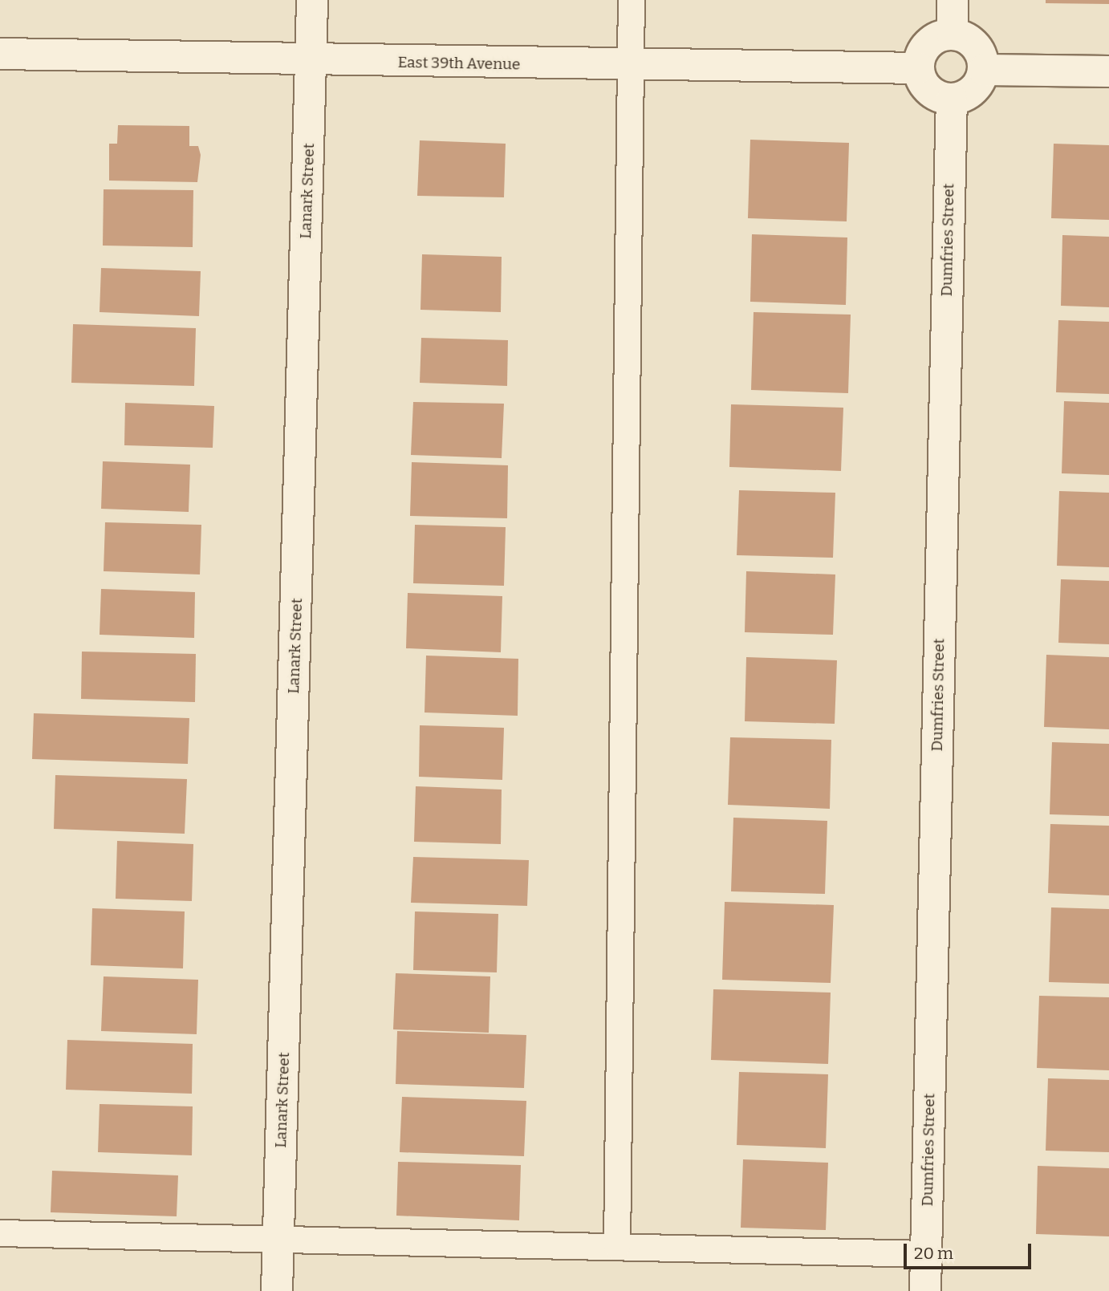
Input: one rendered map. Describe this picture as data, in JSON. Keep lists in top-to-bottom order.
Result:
{
  "streets": {
    "street": ["East 39th Avenue", "Lanark Street", "Dumfries Street"]
  },
  "crossings": [
    ["East 39th Avenue", "Lanark Street"],
    ["East 39th Avenue", "Dumfries Street"]
  ],
  "scale_bar": "20 m"
}
